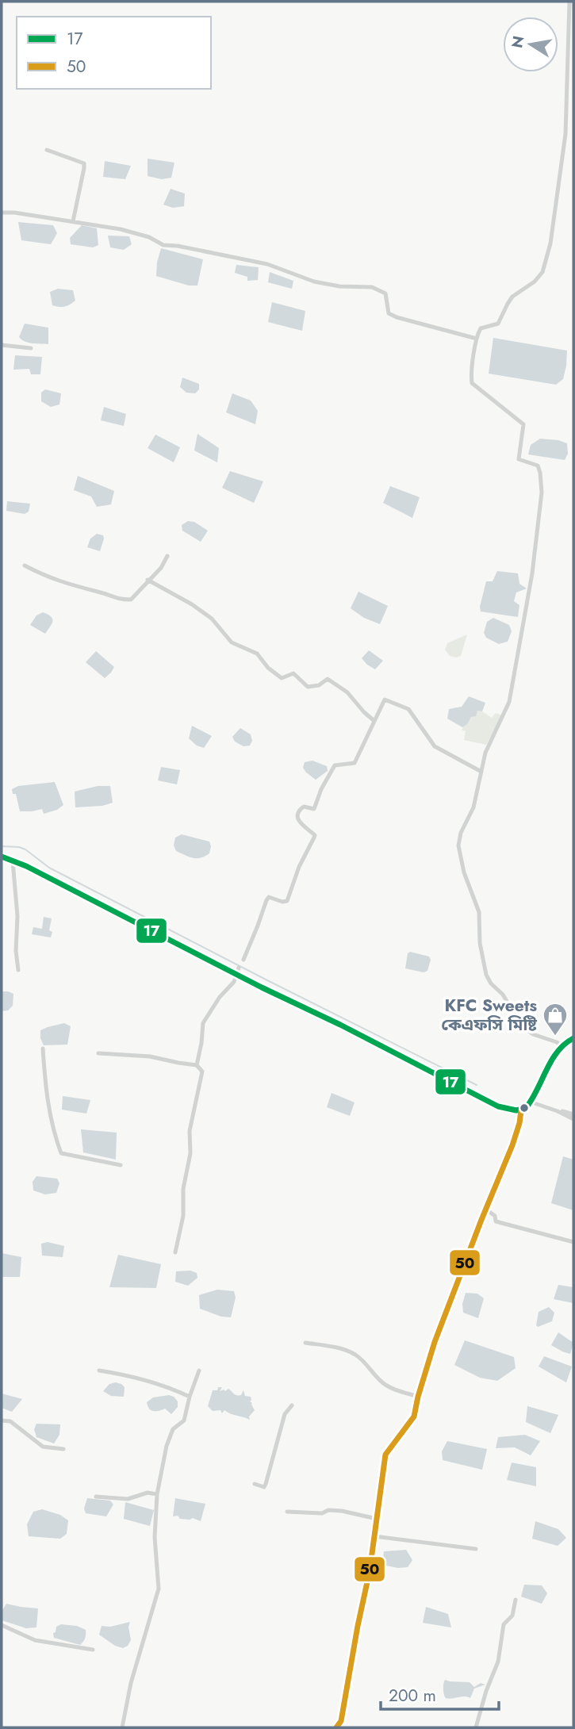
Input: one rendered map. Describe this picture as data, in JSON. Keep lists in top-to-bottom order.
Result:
{
  "places": {
    "shop": ["KFC Sweets কেএফসি মিষ্টি"]
  },
  "lines": ["transit line 17", "transit line 50"],
  "legend": ["17", "50"],
  "scale_bar": "200 m",
  "north": "left"
}
